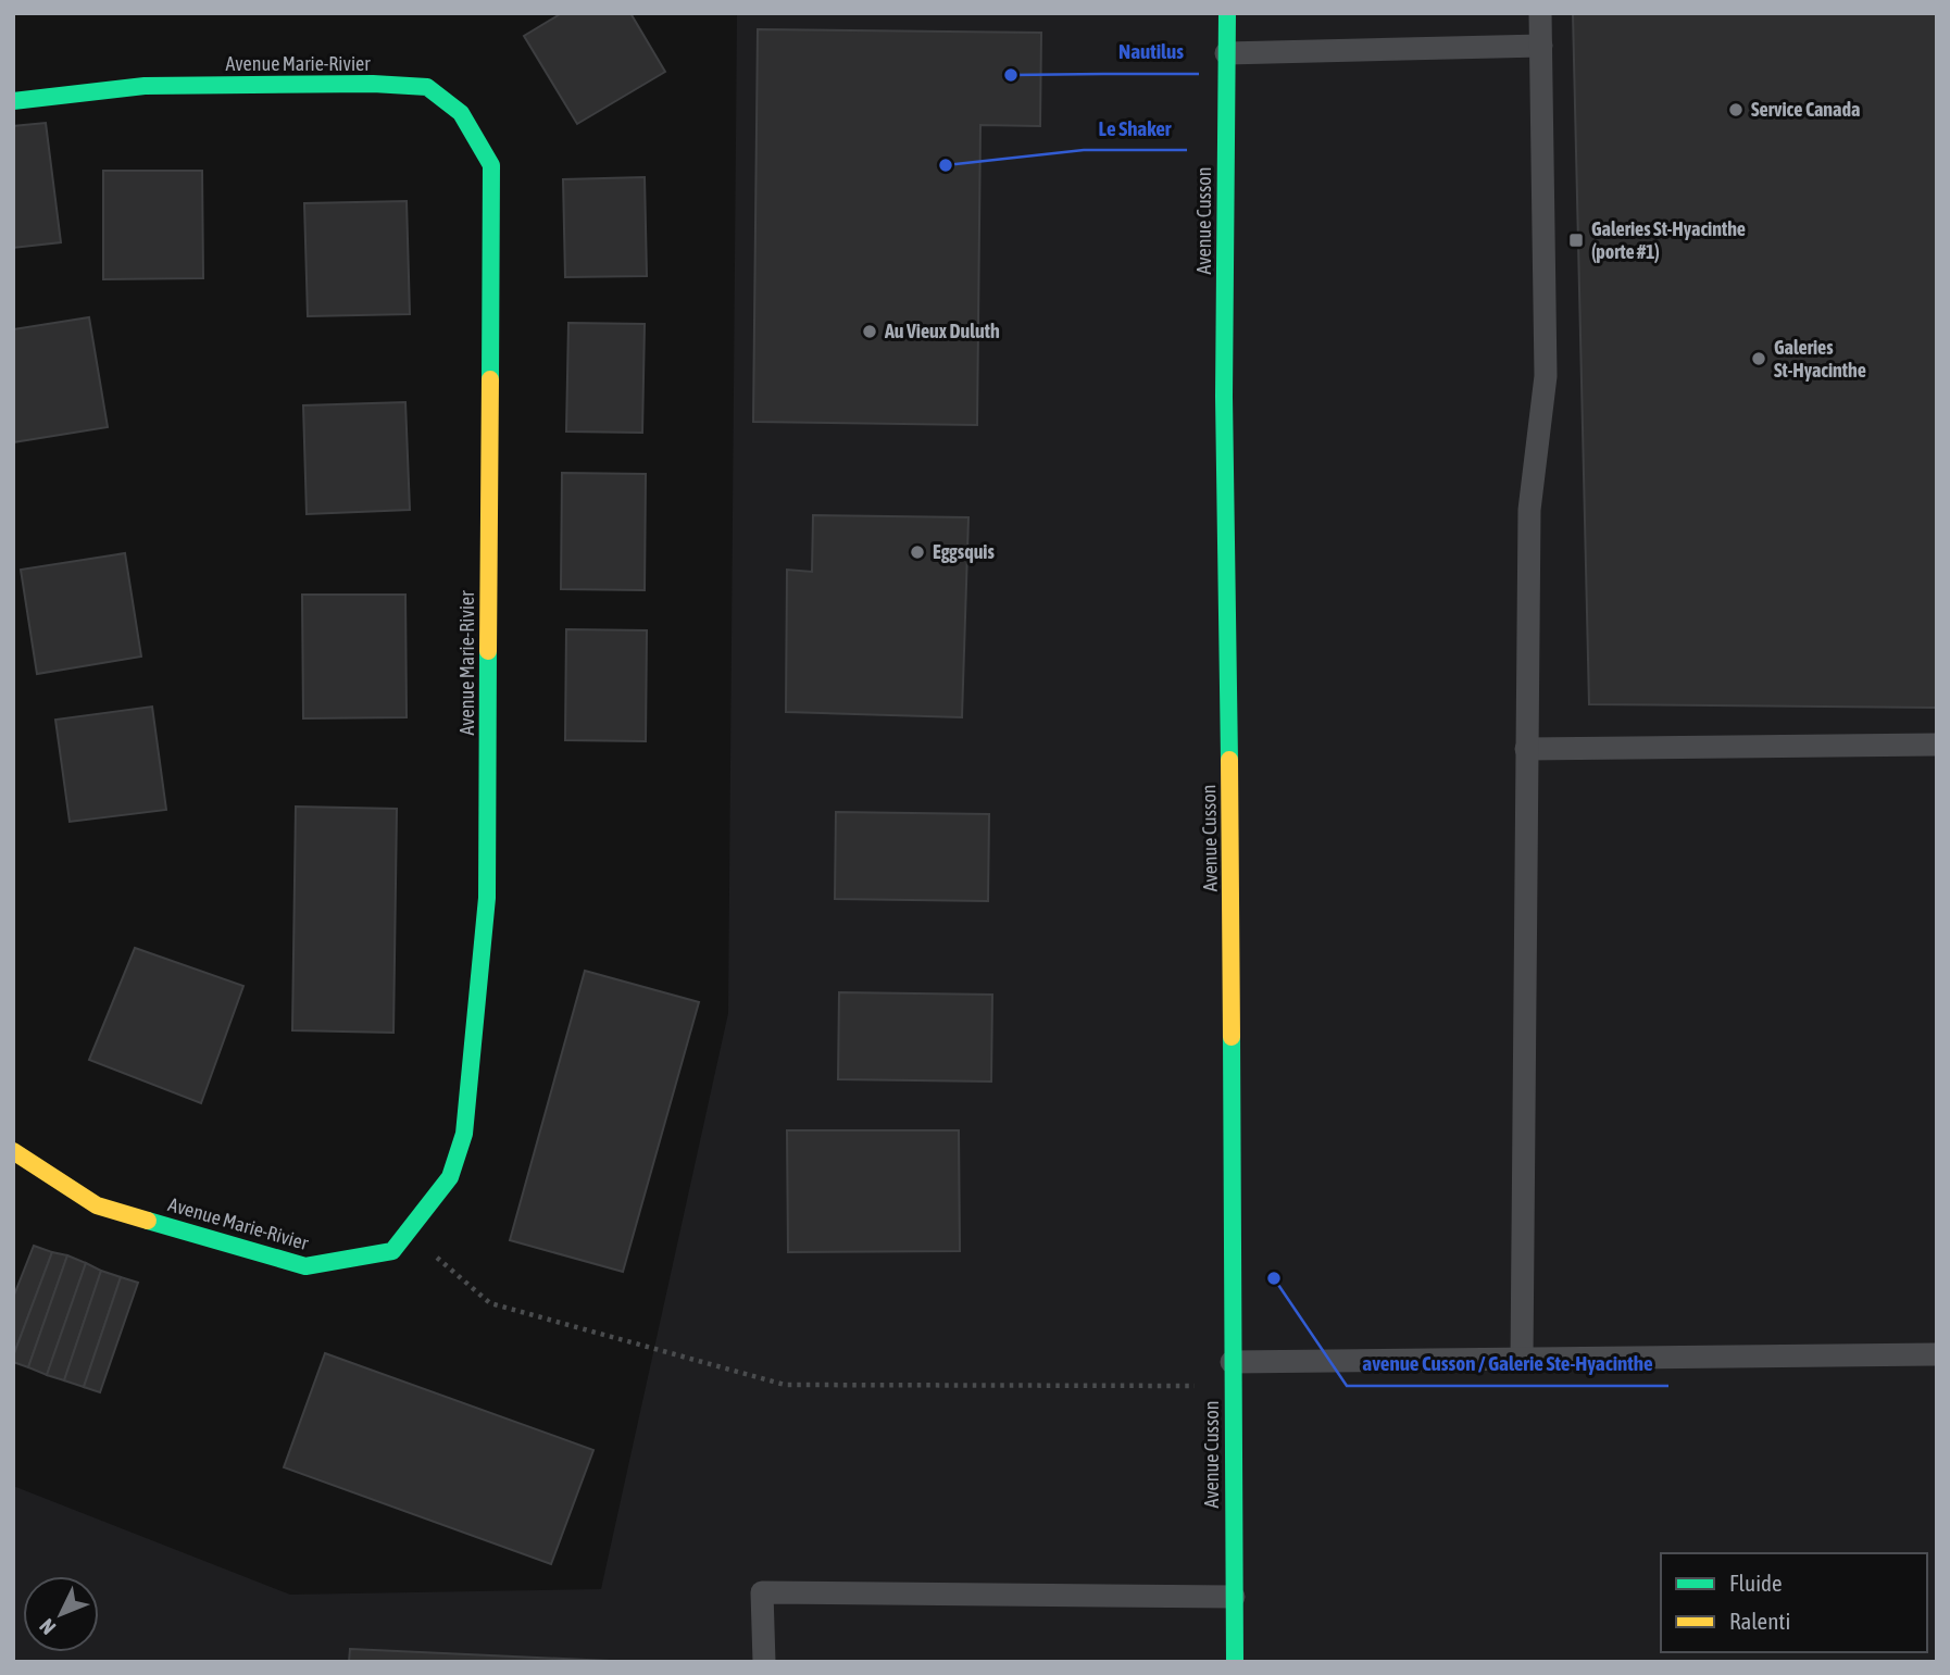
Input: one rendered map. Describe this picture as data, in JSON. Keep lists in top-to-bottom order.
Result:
{
  "streets": {
    "street": ["Avenue Marie-Rivier", "Avenue Cusson"]
  },
  "places": {
    "other": [
      "Nautilus",
      "Service Canada",
      "Le Shaker",
      "Au Vieux Duluth",
      "Galeries St-Hyacinthe",
      "Eggsquis",
      "avenue Cusson / Galerie Ste-Hyacinthe"
    ],
    "transit": ["Galeries St-Hyacinthe (porte #1)"]
  },
  "legend": ["Fluide", "Ralenti"],
  "north": "bottom left"
}
